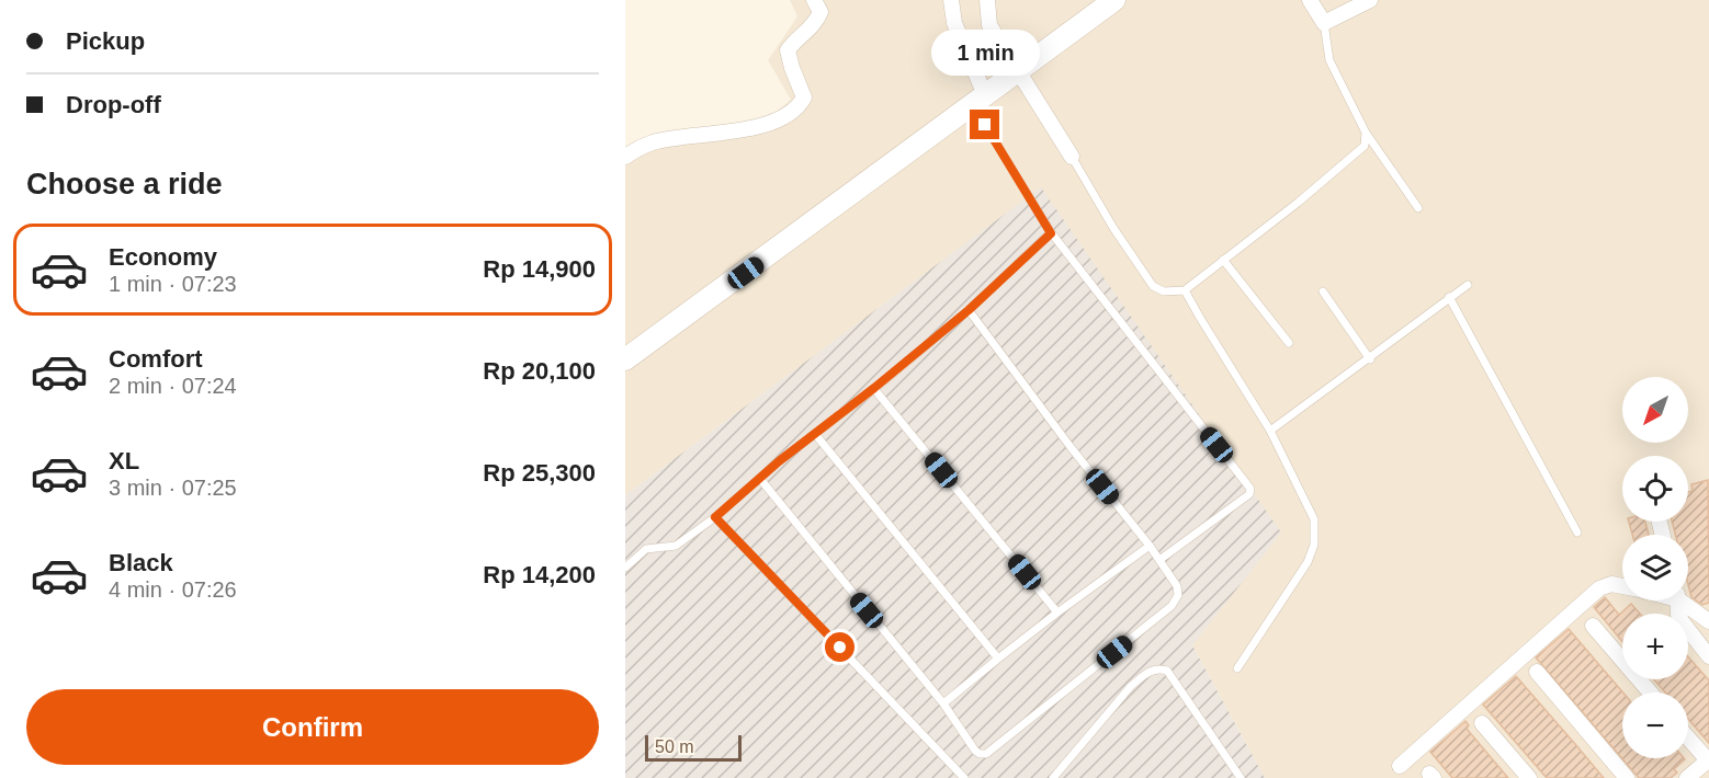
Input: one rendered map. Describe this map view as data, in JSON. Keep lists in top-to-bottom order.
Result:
{
  "scale_bar": "50 m",
  "north": "bottom left",
  "page": {
    "banner": ["Pickup", "Drop-off"],
    "bubble": "1 min",
    "heading": "Choose a ride",
    "list": [
      {
        "name": "Economy",
        "note": "1 min · 07:23",
        "value": "Rp 14,900"
      },
      {
        "name": "Comfort",
        "note": "2 min · 07:24",
        "value": "Rp 20,100"
      },
      {
        "name": "XL",
        "note": "3 min · 07:25",
        "value": "Rp 25,300"
      },
      {
        "name": "Black",
        "note": "4 min · 07:26",
        "value": "Rp 14,200"
      }
    ],
    "map_buttons": ["+", "−"],
    "buttons": "Confirm",
    "scale": "50 m"
  }
}
